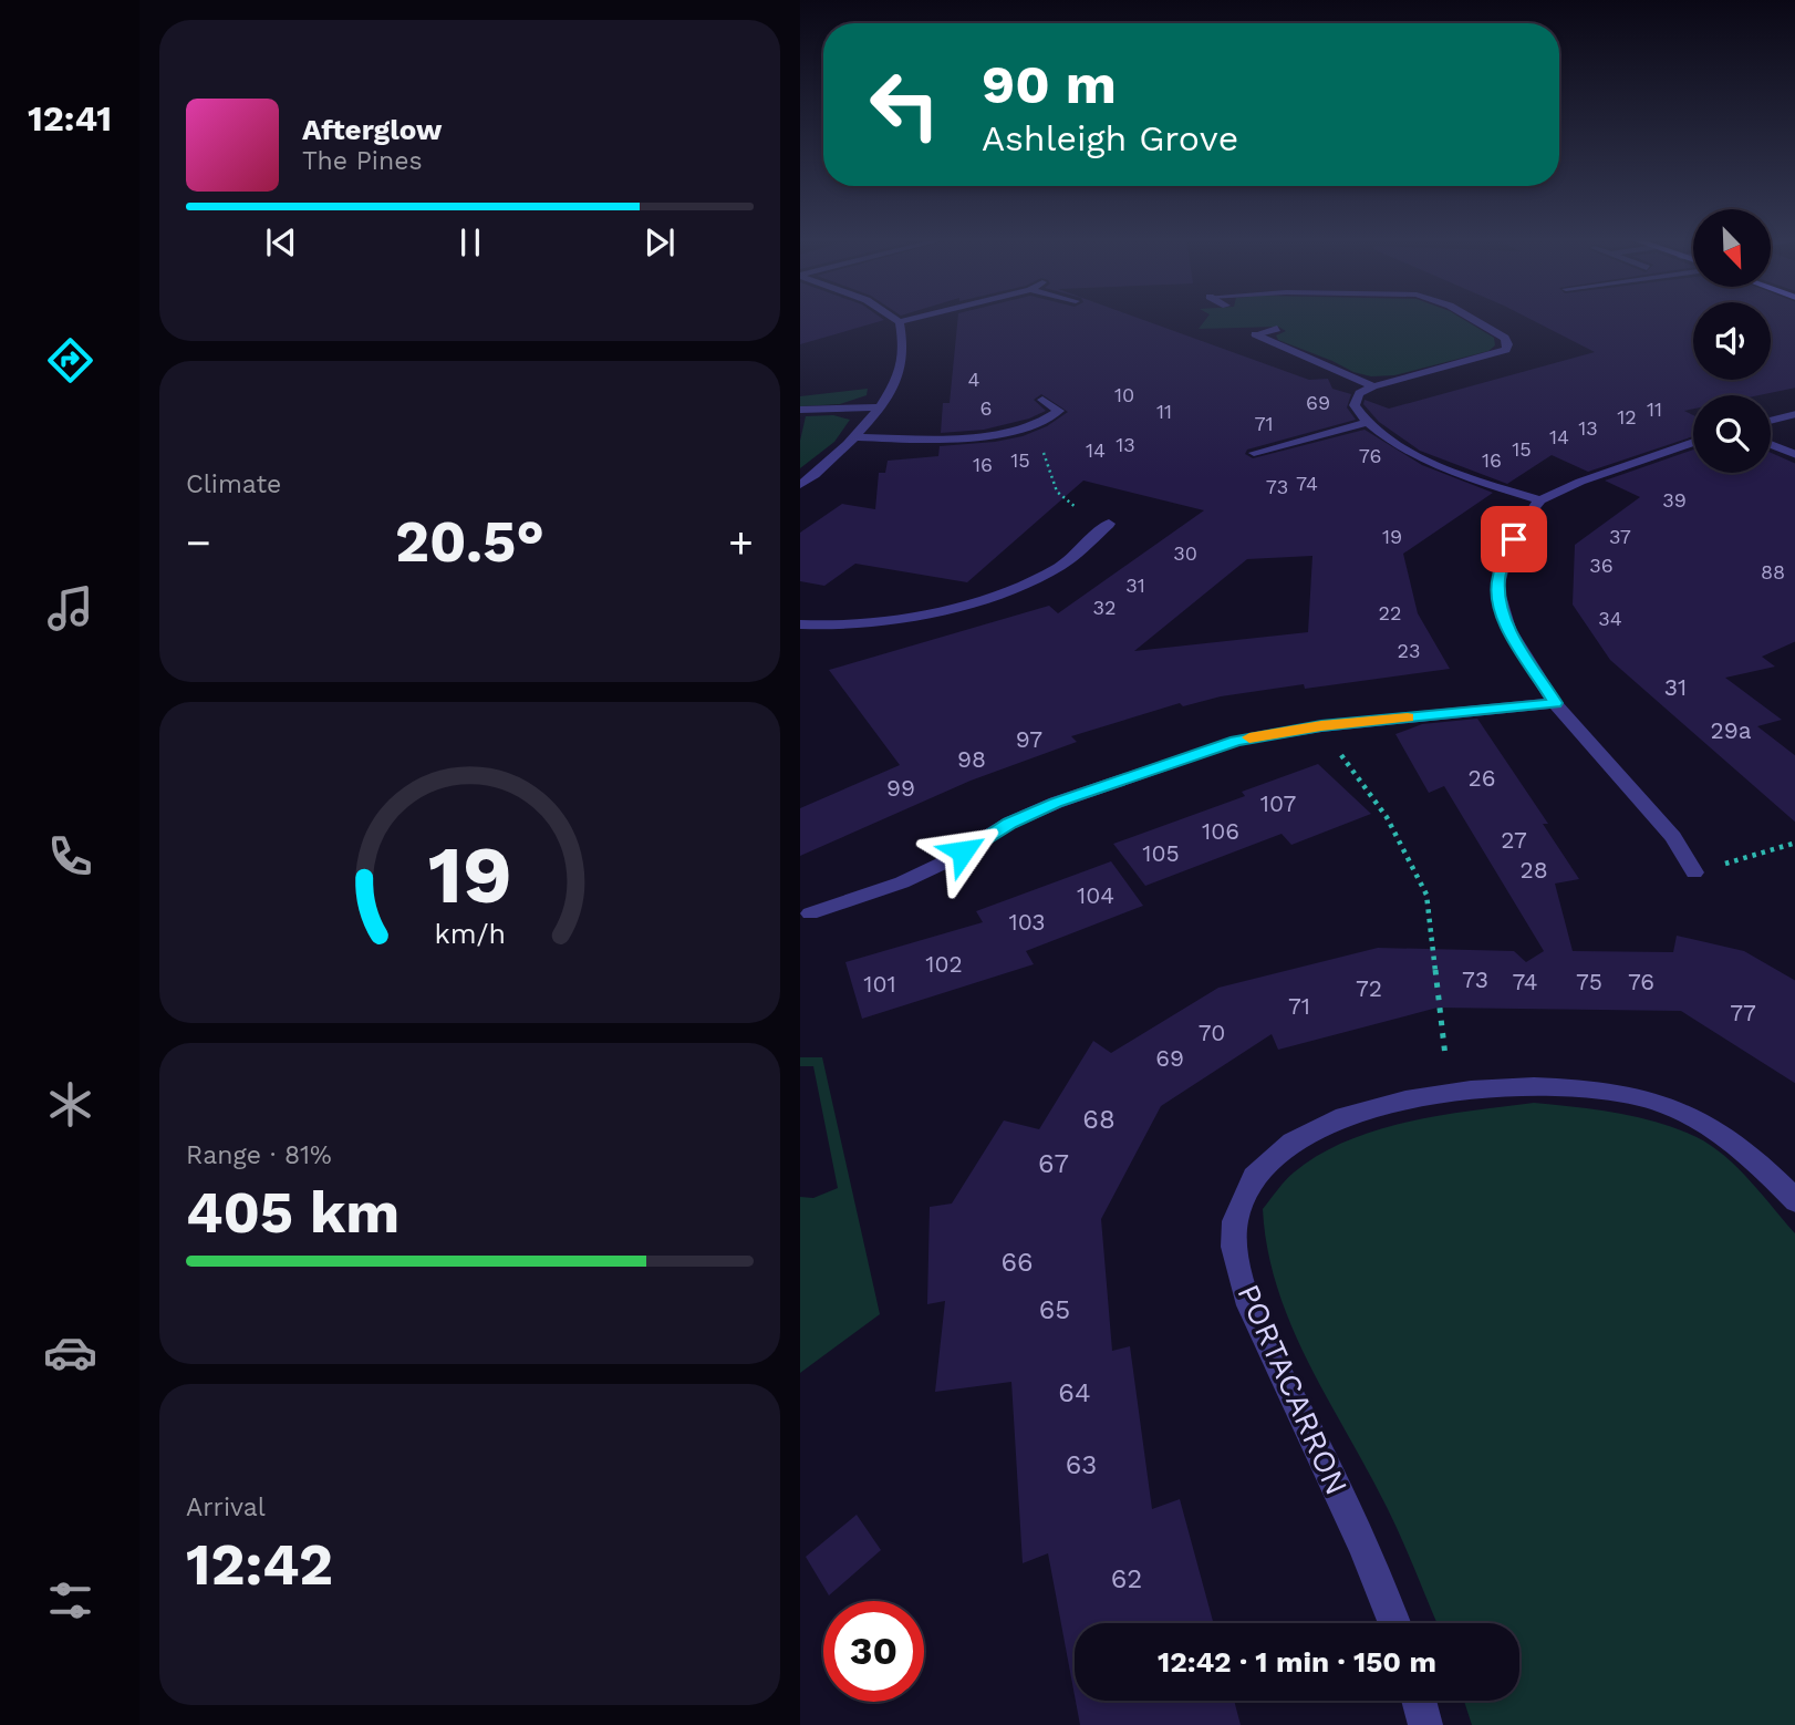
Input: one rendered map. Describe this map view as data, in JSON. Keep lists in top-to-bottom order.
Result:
{
  "streets": {
    "street": ["PORTACARRON"]
  },
  "house_numbers": [
    "4",
    "10",
    "69",
    "6",
    "11",
    "11",
    "12",
    "71",
    "13",
    "14",
    "13",
    "15",
    "14",
    "76",
    "15",
    "16",
    "16",
    "74",
    "73",
    "39",
    "19",
    "37",
    "30",
    "36",
    "88",
    "31",
    "32",
    "22",
    "34",
    "23",
    "31",
    "29a",
    "97",
    "98",
    "26",
    "99",
    "107",
    "106",
    "27",
    "105",
    "28",
    "104",
    "103",
    "102",
    "73",
    "74",
    "75",
    "76",
    "101",
    "72",
    "71",
    "77",
    "70",
    "69",
    "68",
    "67",
    "66",
    "65",
    "64",
    "63",
    "62"
  ],
  "north": "bottom right",
  "page": {
    "tabs": "12:41",
    "turn": ["90 m", "Ashleigh Grove"],
    "song": ["Afterglow", "The Pines"],
    "tile": [
      "Climate",
      ["Range · 81%", "405 km"],
      ["Arrival", "12:42"]
    ],
    "heat": ["−", "20.5°", "+"],
    "limit": "30",
    "trip": "12:42 · 1 min · 150 m",
    "gauge": ["19", "km/h"]
  }
}
